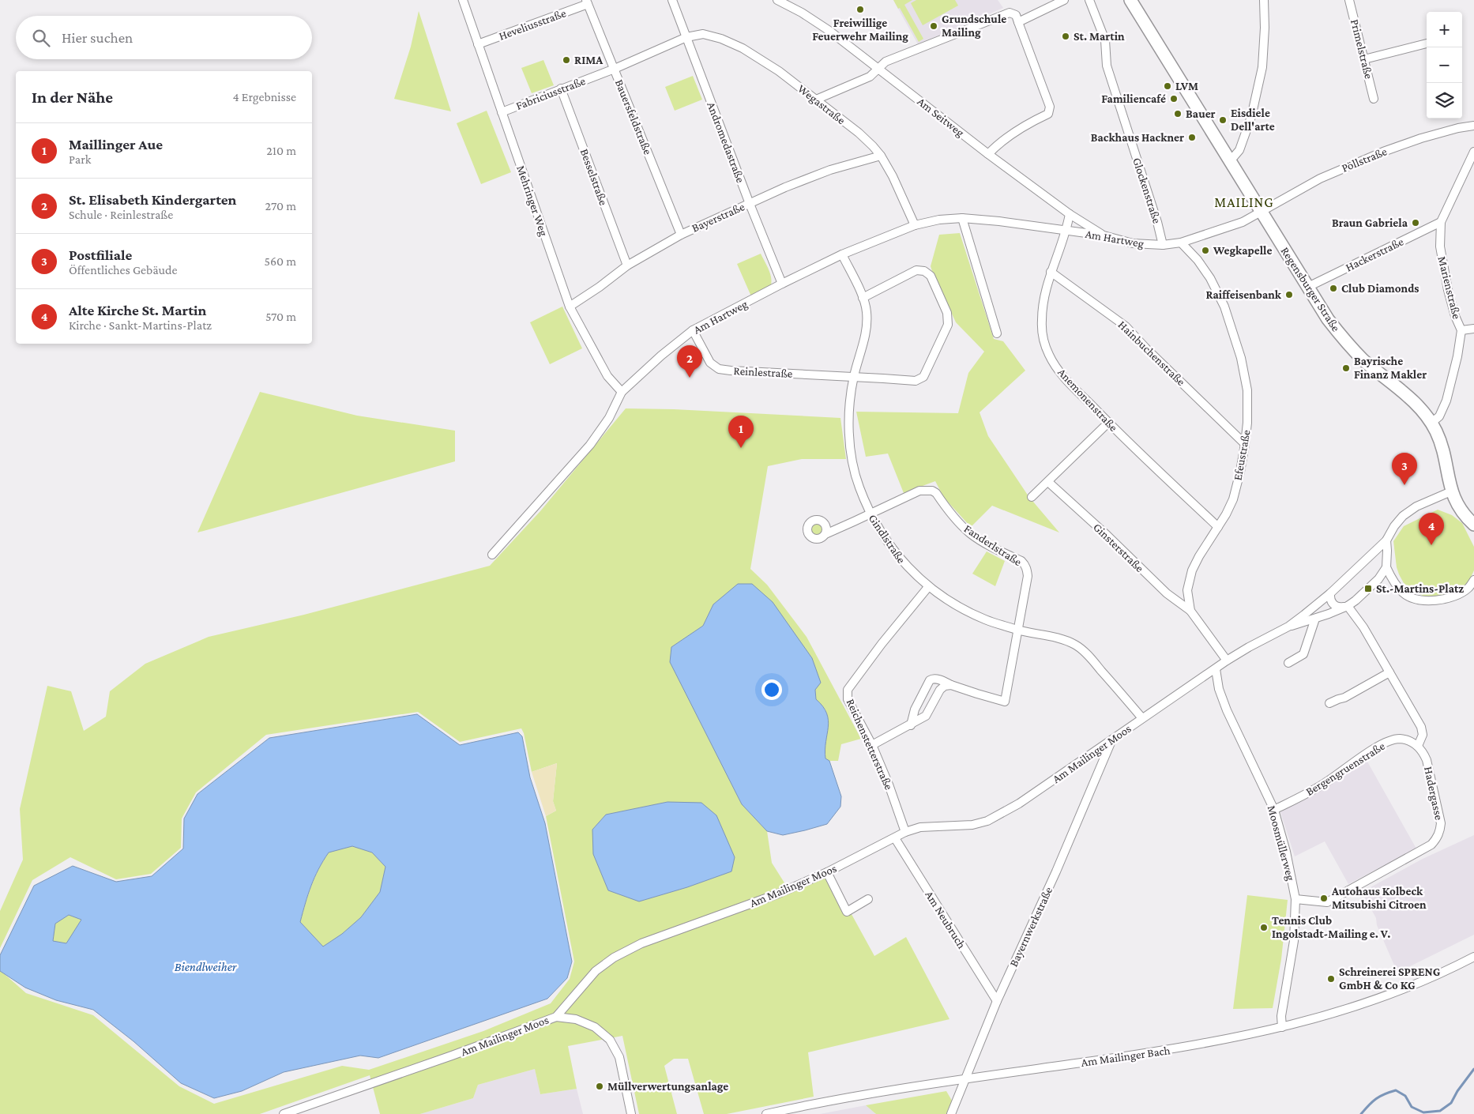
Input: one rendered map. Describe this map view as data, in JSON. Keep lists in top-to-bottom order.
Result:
{
  "streets": {
    "street": [
      "Heveliusstraße",
      "Primelstraße",
      "Fabriciusstraße",
      "Wegastraße",
      "Bauersfeldstraße",
      "Am Seitweg",
      "Andromedastraße",
      "Pöllstraße",
      "Besselstraße",
      "Glockenstraße",
      "Mehringer Weg",
      "Bayerstraße",
      "Am Hartweg",
      "Hackerstraße",
      "Marienstraße",
      "Regensburger Straße",
      "Hainbuchenstraße",
      "Reinlestraße",
      "Anemonenstraße",
      "Efeustraße",
      "Gindlstraße",
      "Fanderlstraße",
      "Ginsterstraße",
      "Reichenstetterstraße",
      "Am Mailinger Moos",
      "Bergengruenstraße",
      "Hadergasse",
      "Moosmüllerweg",
      "Am Neubruch",
      "Bayernwerkstraße",
      "Am Mailinger Bach"
    ]
  },
  "crossings": [
    ["Heveliusstraße", "Bauersfeldstraße"],
    ["Heveliusstraße", "Mehringer Weg"],
    ["Fabriciusstraße", "Wegastraße"],
    ["Fabriciusstraße", "Bauersfeldstraße"],
    ["Fabriciusstraße", "Andromedastraße"],
    ["Fabriciusstraße", "Besselstraße"],
    ["Fabriciusstraße", "Mehringer Weg"],
    ["Wegastraße", "Andromedastraße"],
    ["Wegastraße", "Bayerstraße"],
    ["Wegastraße", "Am Hartweg"],
    ["Bauersfeldstraße", "Bayerstraße"],
    ["Am Seitweg", "Am Hartweg"],
    ["Am Seitweg", "Anemonenstraße"],
    ["Andromedastraße", "Bayerstraße"],
    ["Andromedastraße", "Am Hartweg"],
    ["Pöllstraße", "Am Hartweg"],
    ["Pöllstraße", "Regensburger Straße"],
    ["Besselstraße", "Bayerstraße"],
    ["Glockenstraße", "Am Hartweg"],
    ["Mehringer Weg", "Bayerstraße"],
    ["Mehringer Weg", "Am Hartweg"],
    ["Am Hartweg", "Regensburger Straße"],
    ["Am Hartweg", "Reinlestraße"],
    ["Am Hartweg", "Anemonenstraße"],
    ["Am Hartweg", "Efeustraße"],
    ["Am Hartweg", "Gindlstraße"],
    ["Hackerstraße", "Marienstraße"],
    ["Hackerstraße", "Regensburger Straße"],
    ["Marienstraße", "Regensburger Straße"],
    ["Regensburger Straße", "Am Mailinger Moos"],
    ["Hainbuchenstraße", "Anemonenstraße"],
    ["Hainbuchenstraße", "Efeustraße"],
    ["Reinlestraße", "Gindlstraße"],
    ["Anemonenstraße", "Efeustraße"],
    ["Efeustraße", "Ginsterstraße"],
    ["Efeustraße", "Am Mailinger Moos"],
    ["Gindlstraße", "Fanderlstraße"],
    ["Gindlstraße", "Reichenstetterstraße"],
    ["Gindlstraße", "Am Mailinger Moos"],
    ["Reichenstetterstraße", "Am Mailinger Moos"],
    ["Am Mailinger Moos", "Moosmüllerweg"],
    ["Am Mailinger Moos", "Am Neubruch"],
    ["Am Mailinger Moos", "Bayernwerkstraße"],
    ["Bergengruenstraße", "Hadergasse"],
    ["Bergengruenstraße", "Moosmüllerweg"],
    ["Hadergasse", "Moosmüllerweg"],
    ["Moosmüllerweg", "Am Mailinger Bach"],
    ["Am Neubruch", "Bayernwerkstraße"],
    ["Bayernwerkstraße", "Am Mailinger Bach"]
  ],
  "districts": ["MAILING"],
  "water": ["Biendlweiher"],
  "places": {
    "other": [
      "Freiwillige Feuerwehr Mailing",
      "Grundschule Mailing",
      "St. Martin",
      "RIMA",
      "LVM",
      "Familiencafé",
      "Bauer",
      "Eisdiele Dell'arte",
      "Backhaus Hackner",
      "Braun Gabriela",
      "Wegkapelle",
      "Club Diamonds",
      "Raiffeisenbank",
      "Bayrische Finanz Makler",
      "Autohaus Kolbeck Mitsubishi Citroen",
      "Tennis Club Ingolstadt-Mailing e. V.",
      "Schreinerei SPRENG GmbH & Co KG",
      "Müllverwertungsanlage"
    ],
    "transit": ["St.-Martins-Platz"]
  },
  "page": {
    "map_buttons": ["+", "−"],
    "search": "Hier suchen",
    "heading": ["In der Nähe", "4 Ergebnisse"],
    "list": [
      {
        "mark": "1",
        "name": "Maillinger Aue",
        "note": "Park",
        "value": "210 m"
      },
      {
        "mark": "2",
        "name": "St. Elisabeth Kindergarten",
        "note": "Schule · Reinlestraße",
        "value": "270 m"
      },
      {
        "mark": "3",
        "name": "Postfiliale",
        "note": "Öffentliches Gebäude",
        "value": "560 m"
      },
      {
        "mark": "4",
        "name": "Alte Kirche St. Martin",
        "note": "Kirche · Sankt-Martins-Platz",
        "value": "570 m"
      }
    ],
    "pins": [
      "2",
      "1",
      "3",
      "4"
    ]
  }
}
